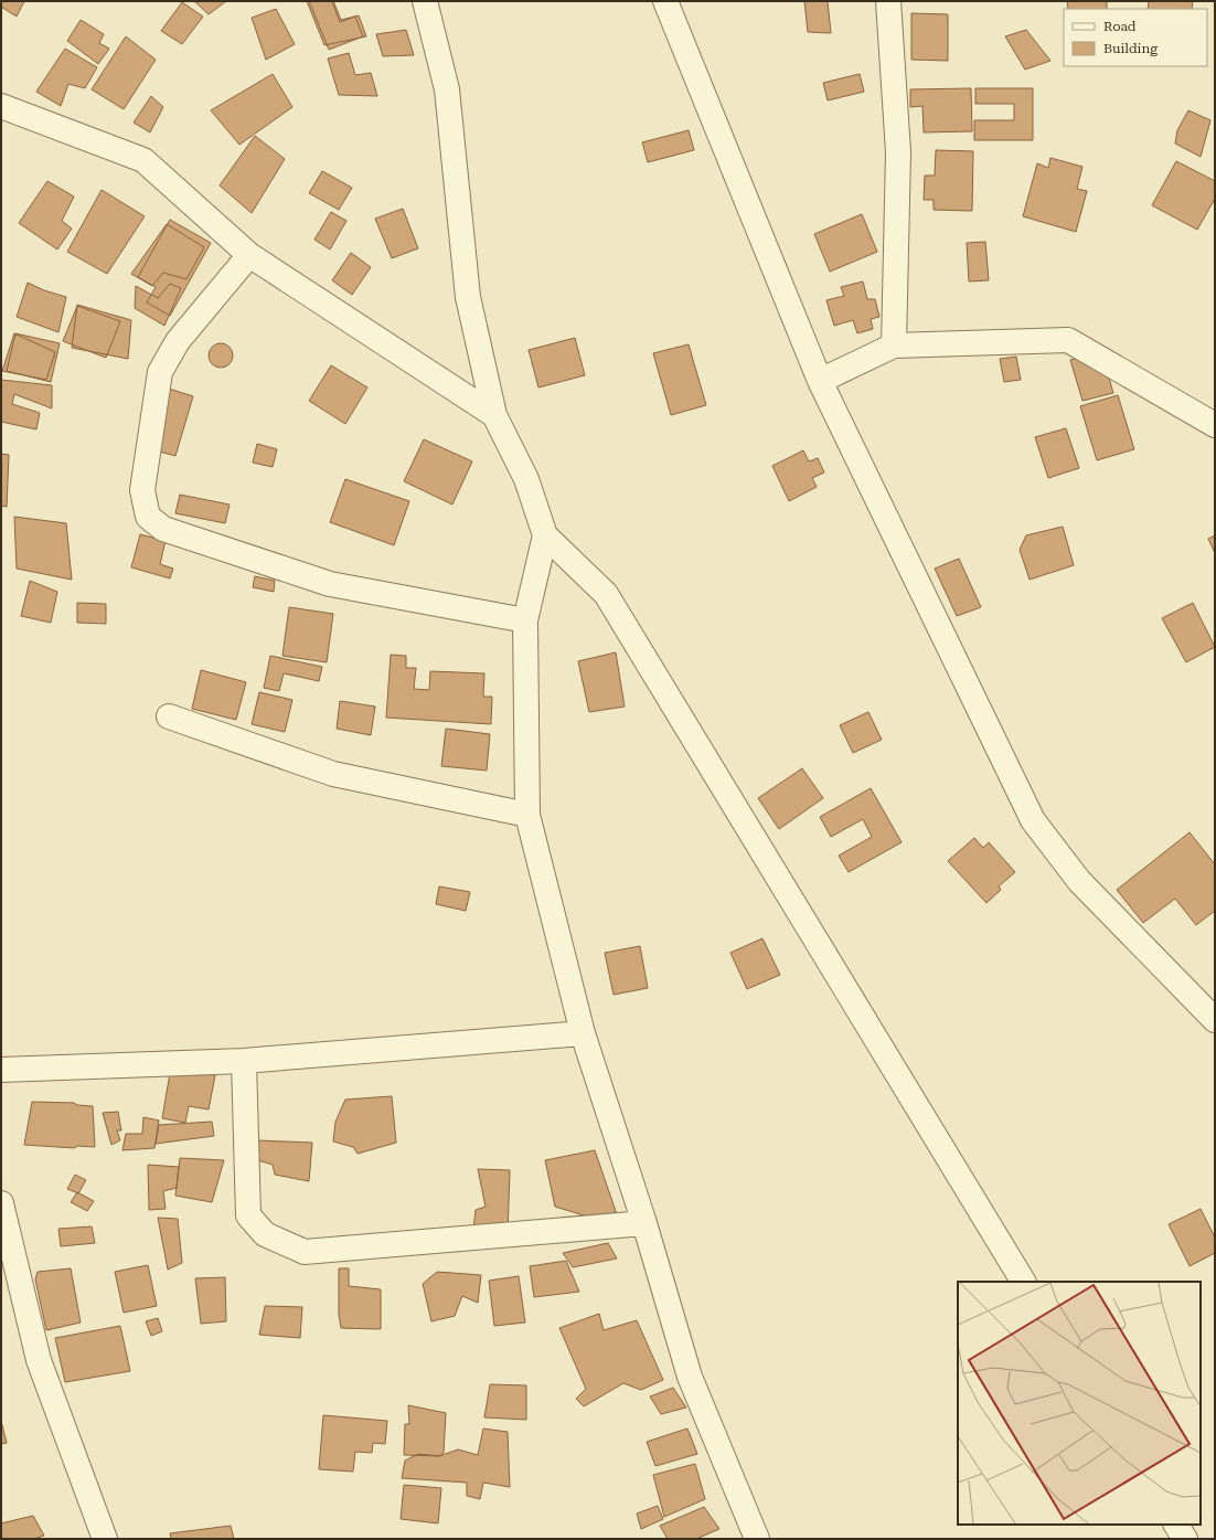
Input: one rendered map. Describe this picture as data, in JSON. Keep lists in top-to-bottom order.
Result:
{
  "legend": ["Road", "Building"]
}
